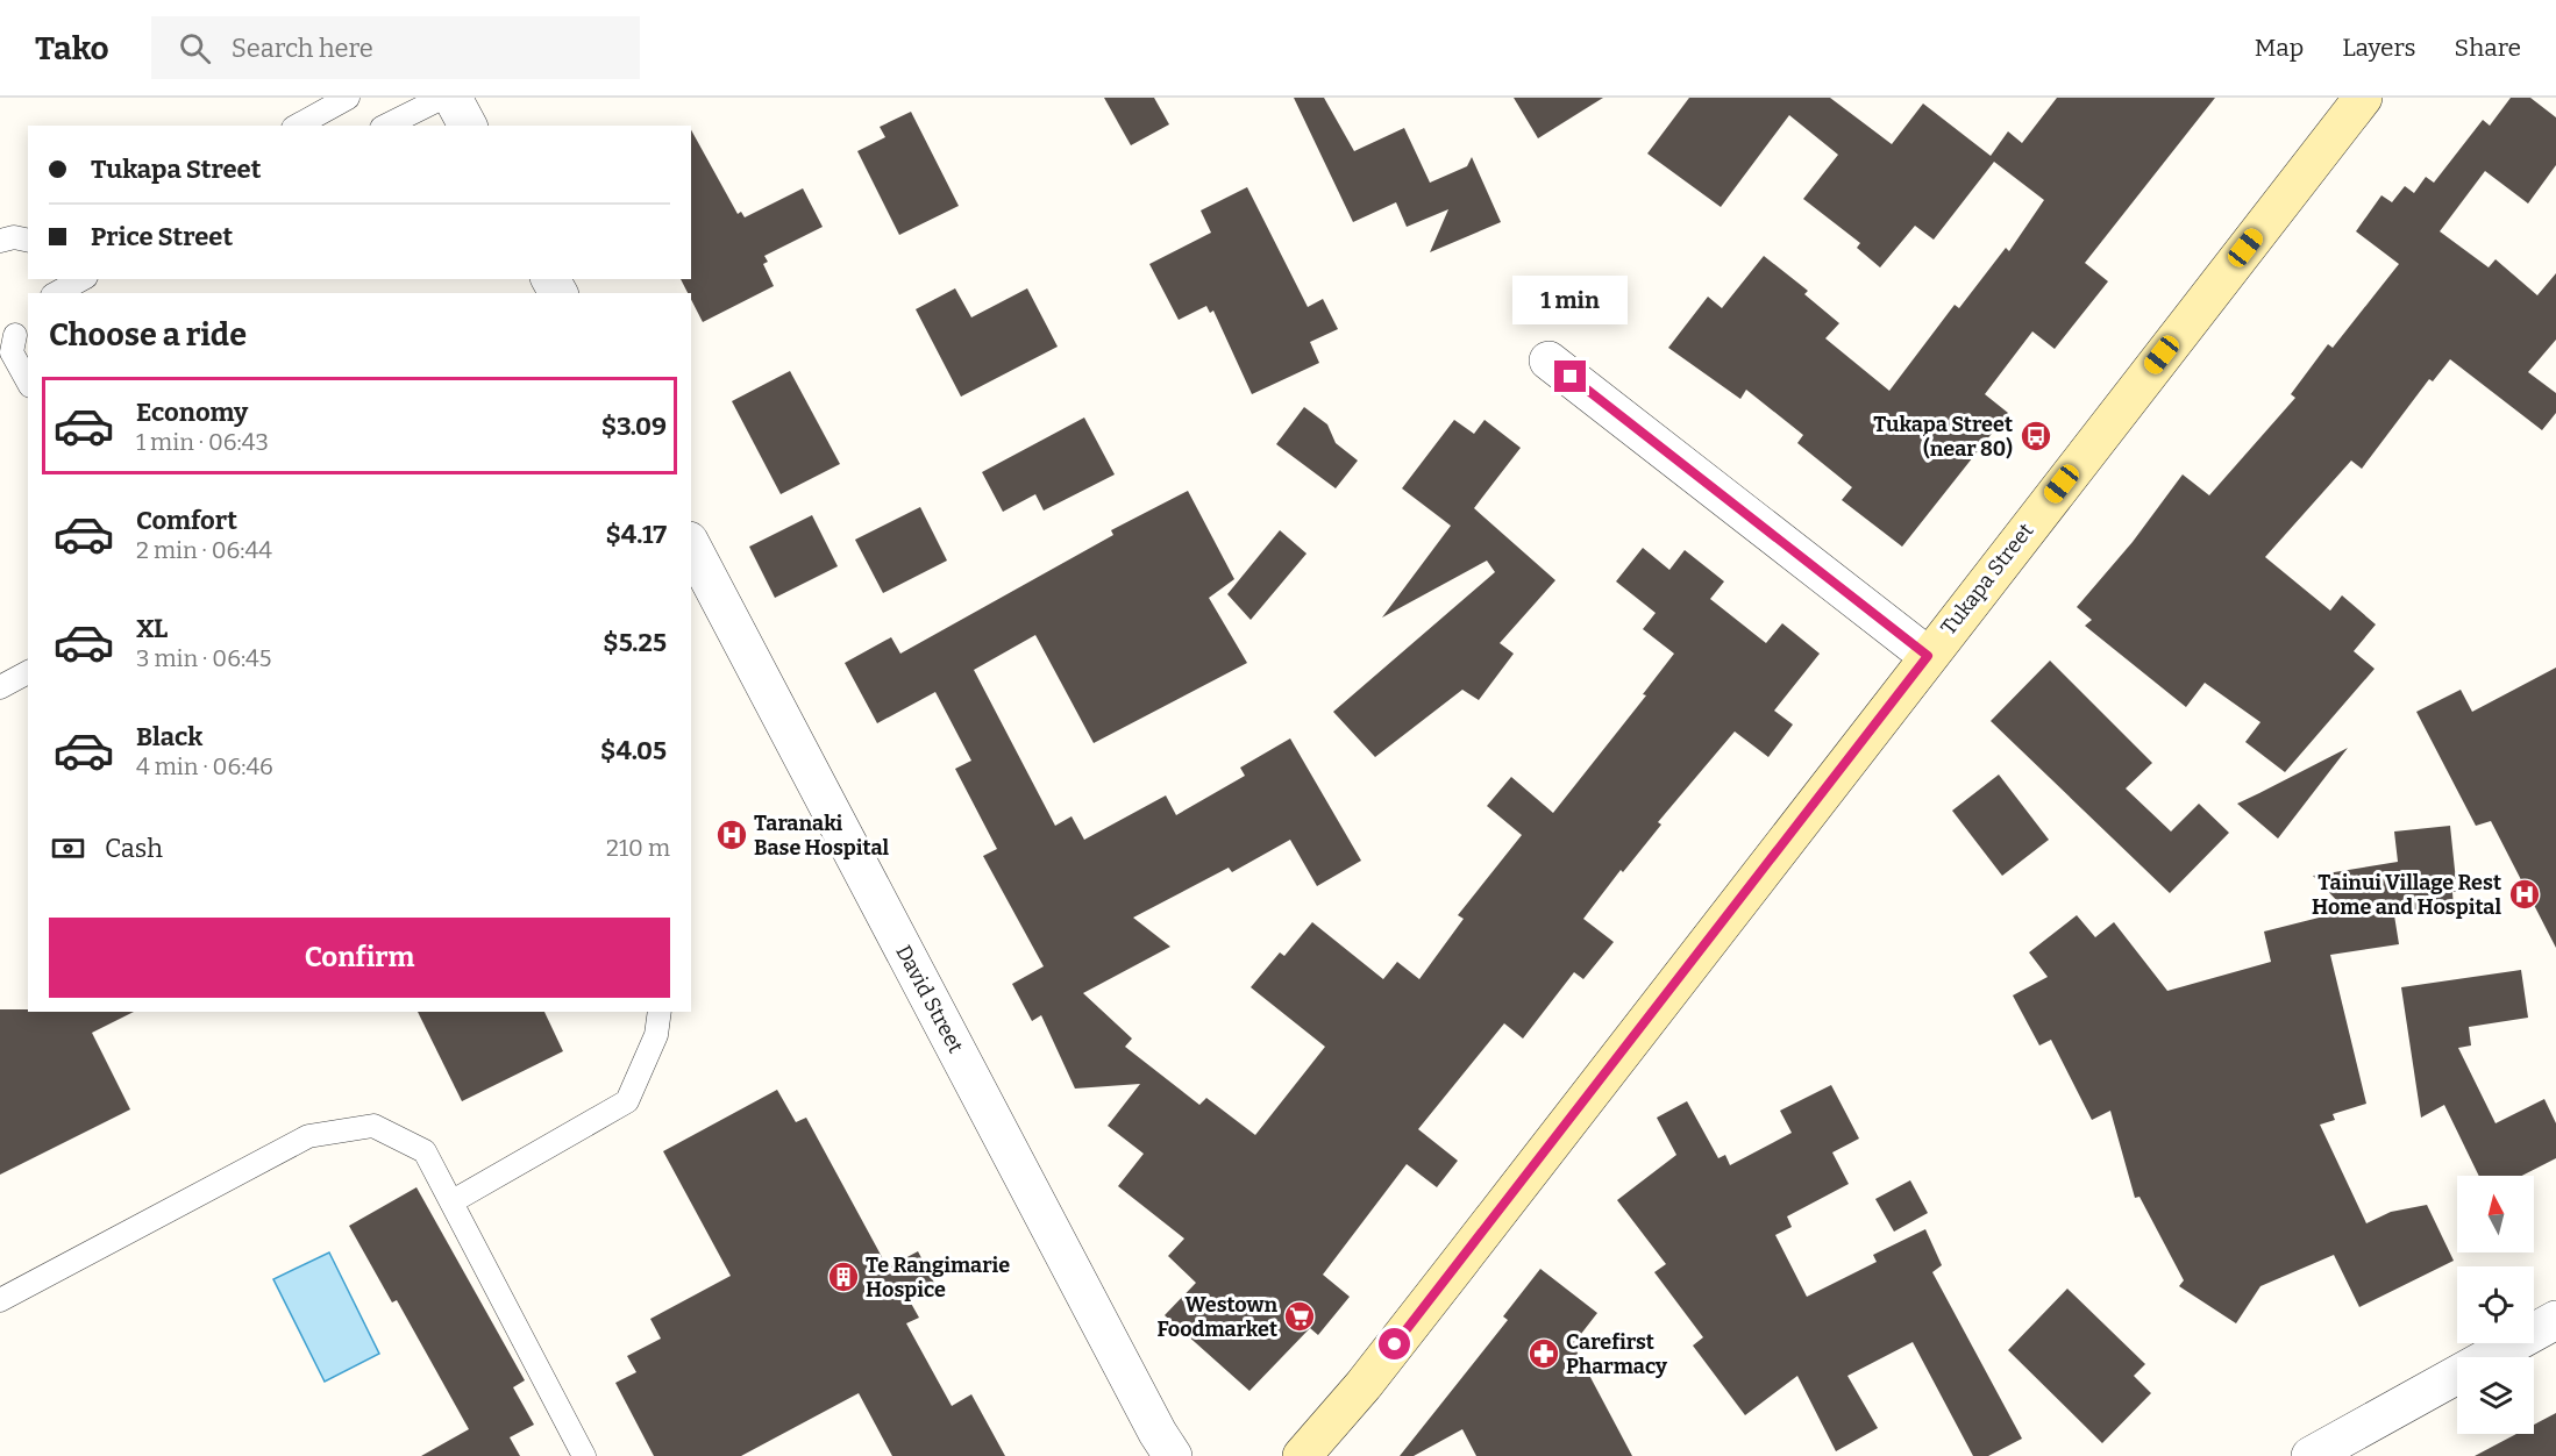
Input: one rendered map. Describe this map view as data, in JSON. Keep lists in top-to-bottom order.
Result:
{
  "streets": {
    "main road": ["Tukapa Street"],
    "street": ["David Street"]
  },
  "places": {
    "bus stop": ["Tukapa Street (near 80)"],
    "hospital": ["Taranaki Base Hospital", "Tainui Village Rest Home and Hospital"],
    "building": ["Te Rangimarie Hospice"],
    "supermarket": ["Westown Foodmarket"],
    "pharmacy": ["Carefirst Pharmacy"]
  },
  "north": "top",
  "page": {
    "header": "Tako",
    "search": "Search here",
    "nav": ["Map", "Layers", "Share"],
    "banner": ["Tukapa Street", "Price Street"],
    "bubble": "1 min",
    "heading": "Choose a ride",
    "list": [
      {
        "name": "Economy",
        "note": "1 min · 06:43",
        "value": "$3.09"
      },
      {
        "name": "Comfort",
        "note": "2 min · 06:44",
        "value": "$4.17"
      },
      {
        "name": "XL",
        "note": "3 min · 06:45",
        "value": "$5.25"
      },
      {
        "name": "Black",
        "note": "4 min · 06:46",
        "value": "$4.05"
      }
    ],
    "pay": ["Cash", "210 m"],
    "buttons": "Confirm"
  }
}
